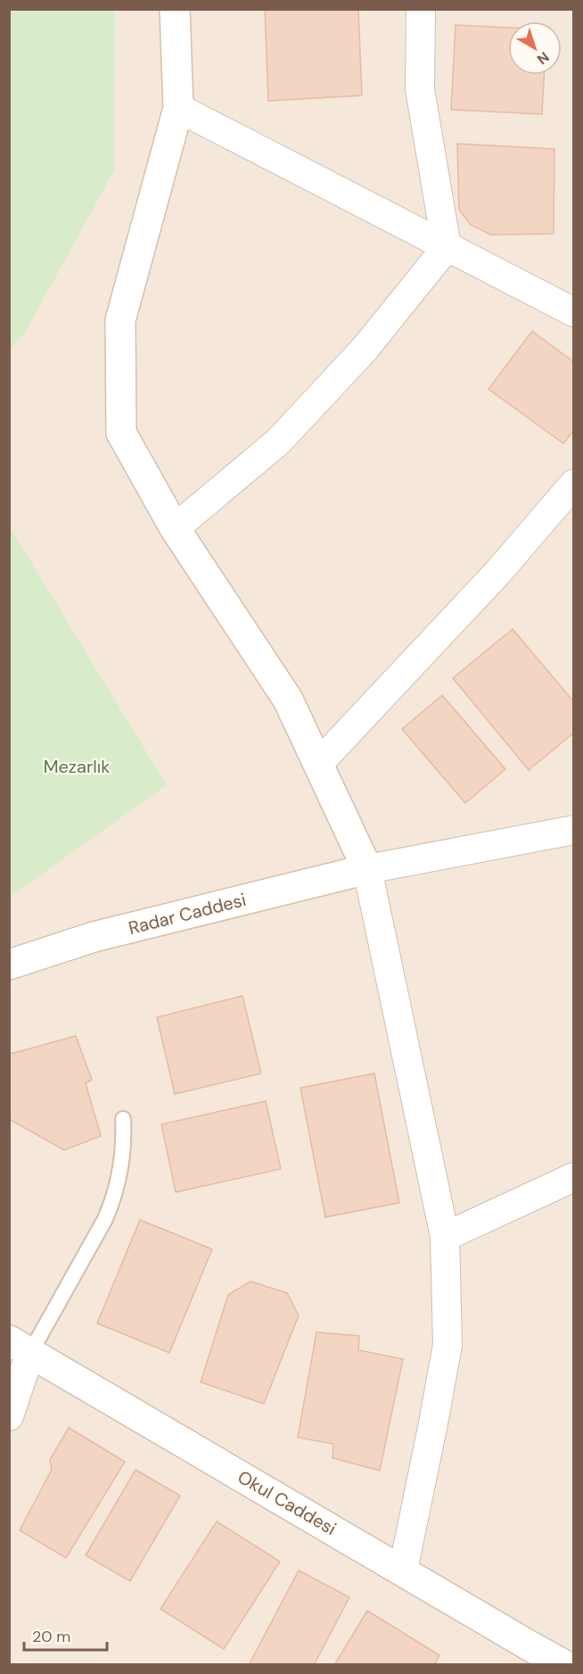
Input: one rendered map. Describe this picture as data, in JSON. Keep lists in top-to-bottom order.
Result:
{
  "streets": {
    "street": ["Radar Caddesi", "Okul Caddesi"]
  },
  "parks": ["Mezarlık"],
  "scale_bar": "20 m",
  "north": "bottom right"
}
